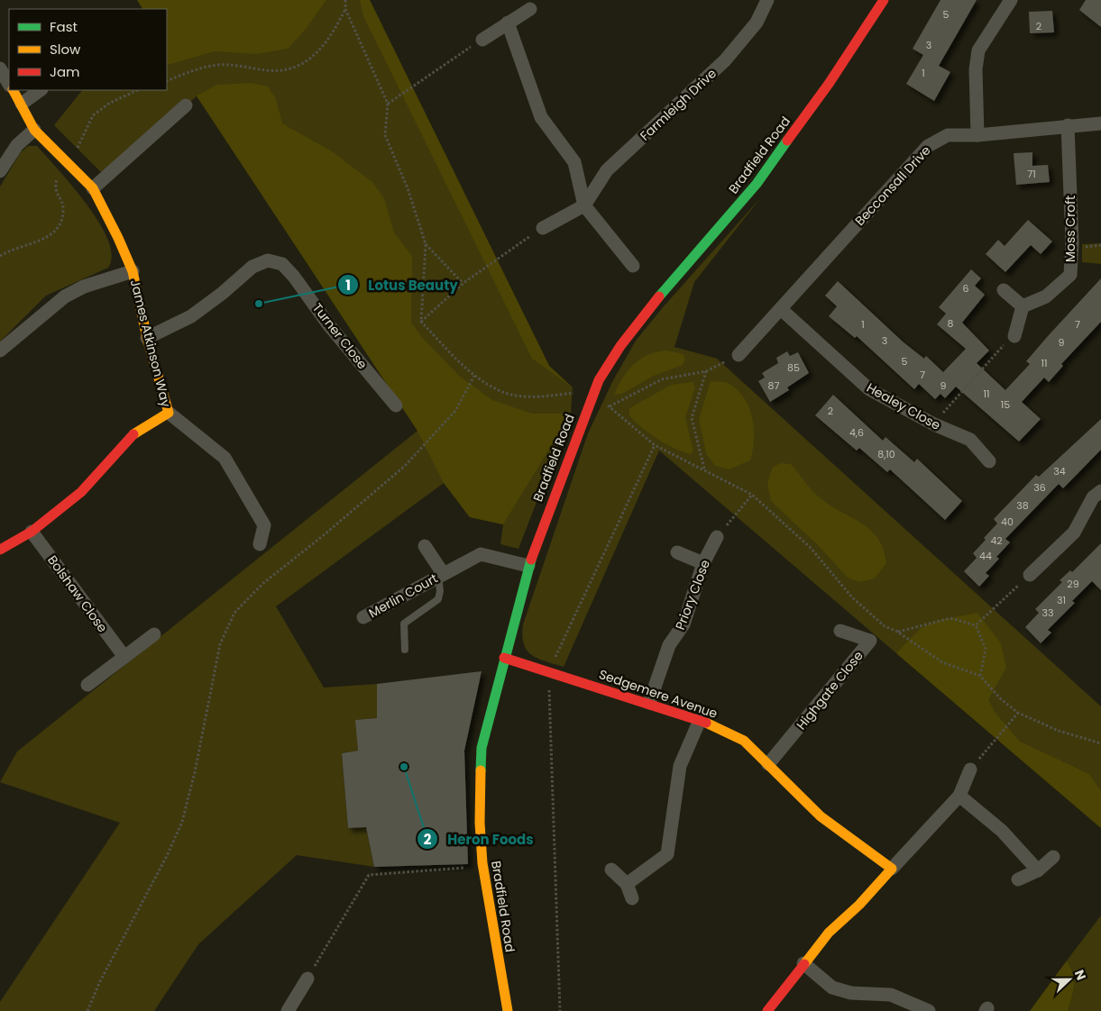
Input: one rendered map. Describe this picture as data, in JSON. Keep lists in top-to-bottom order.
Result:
{
  "streets": {
    "street": [
      "Farmleigh Drive",
      "Bradfield Road",
      "Becconsall Drive",
      "Moss Croft",
      "Turner Close",
      "James Atkinson Way",
      "Healey Close",
      "Bolshaw Close",
      "Priory Close",
      "Merlin Court",
      "Highgate Close",
      "Sedgemere Avenue"
    ]
  },
  "crossings": [
    ["Bradfield Road", "Merlin Court"],
    ["Bradfield Road", "Sedgemere Avenue"],
    ["Becconsall Drive", "Moss Croft"],
    ["Becconsall Drive", "Healey Close"],
    ["Turner Close", "James Atkinson Way"],
    ["James Atkinson Way", "Bolshaw Close"],
    ["Priory Close", "Sedgemere Avenue"],
    ["Highgate Close", "Sedgemere Avenue"]
  ],
  "places": ["Lotus Beauty", "Heron Foods"],
  "house_numbers": [
    "5",
    "2",
    "3",
    "1",
    "71",
    "6",
    "8",
    "1",
    "7",
    "3",
    "9",
    "5",
    "11",
    "85",
    "7",
    "87",
    "9",
    "11",
    "15",
    "2",
    "4,6",
    "8,10",
    "34",
    "36",
    "38",
    "40",
    "42",
    "44",
    "29",
    "31",
    "33"
  ],
  "legend": ["Fast", "Slow", "Jam"],
  "north": "right"
}
